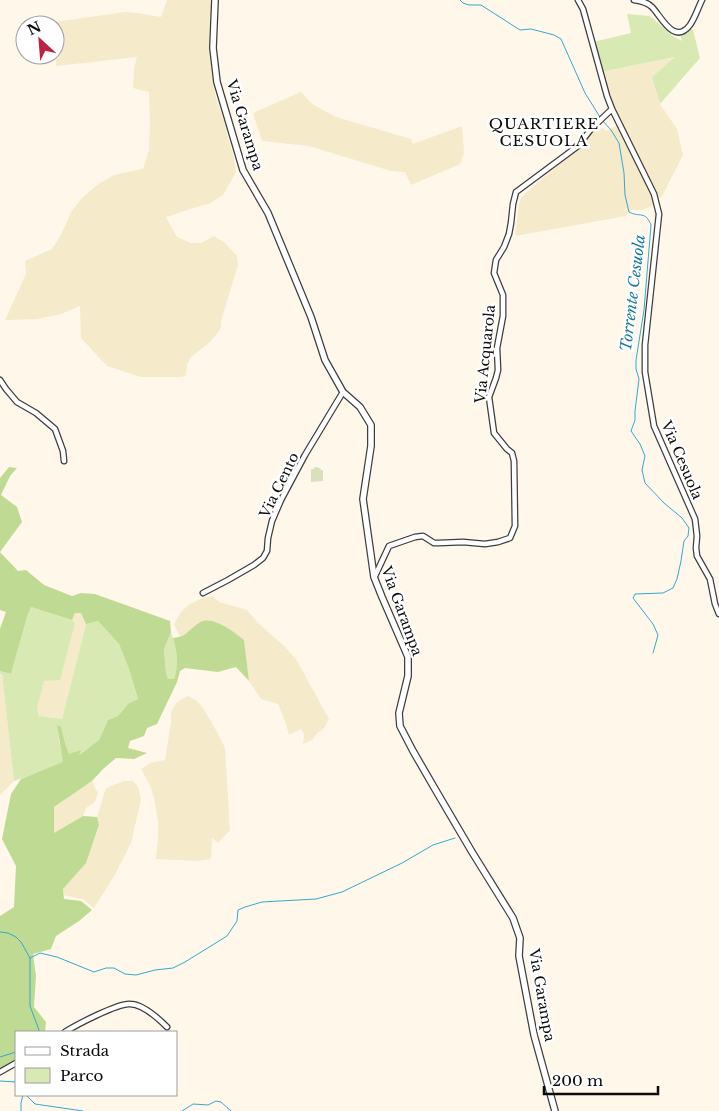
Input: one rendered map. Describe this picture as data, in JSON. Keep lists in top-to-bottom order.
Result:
{
  "streets": {
    "street": [
      "Via Garampa",
      "Via Acquarola",
      "Via Cesuola",
      "Via Cento"
    ]
  },
  "crossings": [
    ["Via Garampa", "Via Acquarola"],
    ["Via Garampa", "Via Cento"],
    ["Via Acquarola", "Via Cesuola"]
  ],
  "districts": ["QUARTIERE CESUOLA"],
  "water": ["Torrente Cesuola"],
  "legend": ["Strada", "Parco"],
  "scale_bar": "200 m",
  "north": "top left"
}
